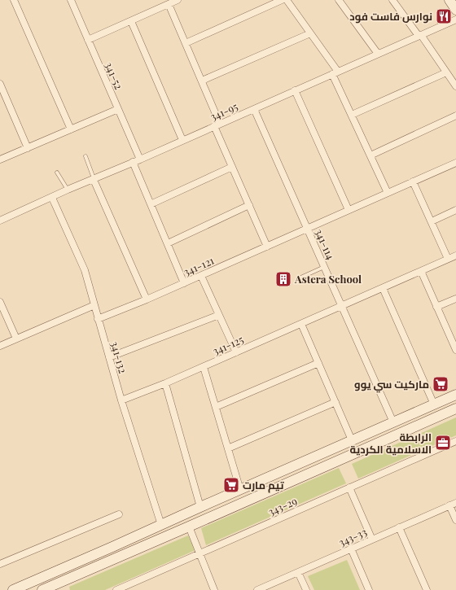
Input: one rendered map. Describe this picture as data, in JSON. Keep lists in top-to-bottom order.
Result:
{
  "streets": {
    "street": [
      "341-52",
      "341-95",
      "341-114",
      "341-121",
      "341-125",
      "341-132",
      "343-29",
      "343-33"
    ]
  },
  "crossings": [
    ["341-52", "341-95"],
    ["341-95", "341-114"],
    ["341-95", "341-132"],
    ["341-114", "341-121"],
    ["341-114", "341-125"],
    ["341-121", "341-132"],
    ["341-125", "341-132"]
  ],
  "places": {
    "restaurant": ["نوارس فاست فود"],
    "building": ["Astera School"],
    "supermarket": ["ماركيت سي يوو", "تیم مارت"],
    "office": ["الرابطة الاسلامية الكردية"]
  }
}
